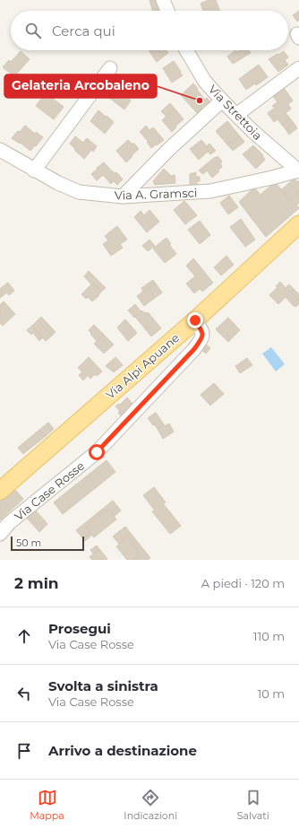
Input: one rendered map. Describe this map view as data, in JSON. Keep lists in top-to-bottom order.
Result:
{
  "streets": {
    "main road": ["Via Alpi Apuane"],
    "street": ["Via Strettoia", "Via A. Gramsci", "Via Case Rosse"]
  },
  "crossings": [
    ["Via Strettoia", "Via A. Gramsci"],
    ["Via Alpi Apuane", "Via Case Rosse"]
  ],
  "places": ["Gelateria Arcobaleno"],
  "scale_bar": "50 m",
  "page": {
    "search": "Cerca qui",
    "scale": "50 m",
    "heading": ["2 min", "A piedi · 120 m"],
    "list": [
      ["Prosegui", "Via Case Rosse", "110 m"],
      ["Svolta a sinistra", "Via Case Rosse", "10 m"],
      "Arrivo a destinazione"
    ],
    "nav": ["Mappa", "Indicazioni", "Salvati"]
  }
}
